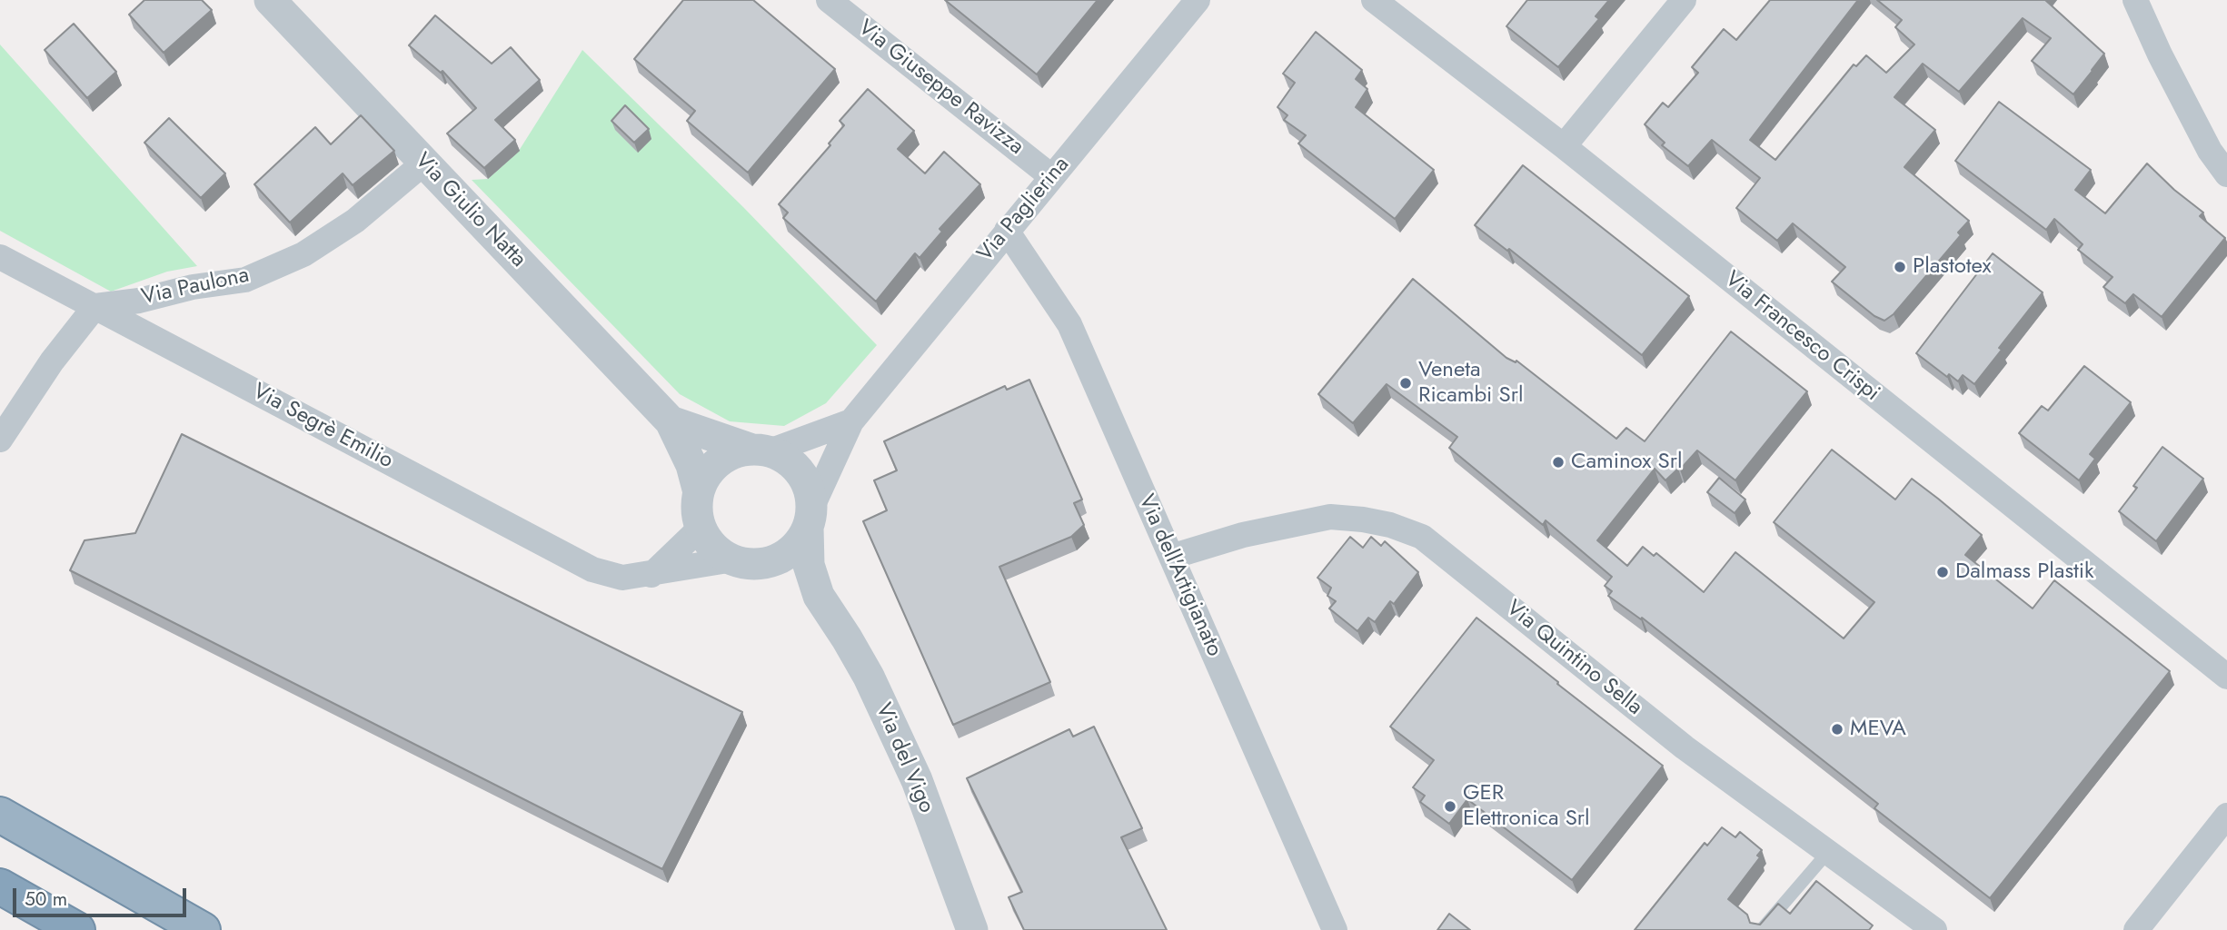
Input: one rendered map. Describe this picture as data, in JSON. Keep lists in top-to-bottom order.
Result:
{
  "streets": {
    "street": [
      "Via Giuseppe Ravizza",
      "Via Paglierina",
      "Via Giulio Natta",
      "Via Paulona",
      "Via Francesco Crispi",
      "Via Segrè Emilio",
      "Via dell'Artigianato",
      "Via Quintino Sella",
      "Via del Vigo"
    ]
  },
  "crossings": [
    ["Via Giuseppe Ravizza", "Via Paglierina"],
    ["Via Paglierina", "Via Giulio Natta"],
    ["Via Paglierina", "Via Segrè Emilio"],
    ["Via Paglierina", "Via dell'Artigianato"],
    ["Via Paglierina", "Via del Vigo"],
    ["Via Giulio Natta", "Via Paulona"],
    ["Via Giulio Natta", "Via Segrè Emilio"],
    ["Via Giulio Natta", "Via del Vigo"],
    ["Via Paulona", "Via Segrè Emilio"],
    ["Via Segrè Emilio", "Via del Vigo"],
    ["Via dell'Artigianato", "Via Quintino Sella"]
  ],
  "places": [
    "Plastotex",
    "Veneta Ricambi Srl",
    "Caminox Srl",
    "Dalmass Plastik",
    "MEVA",
    "GER Elettronica Srl"
  ],
  "scale_bar": "50 m"
}
